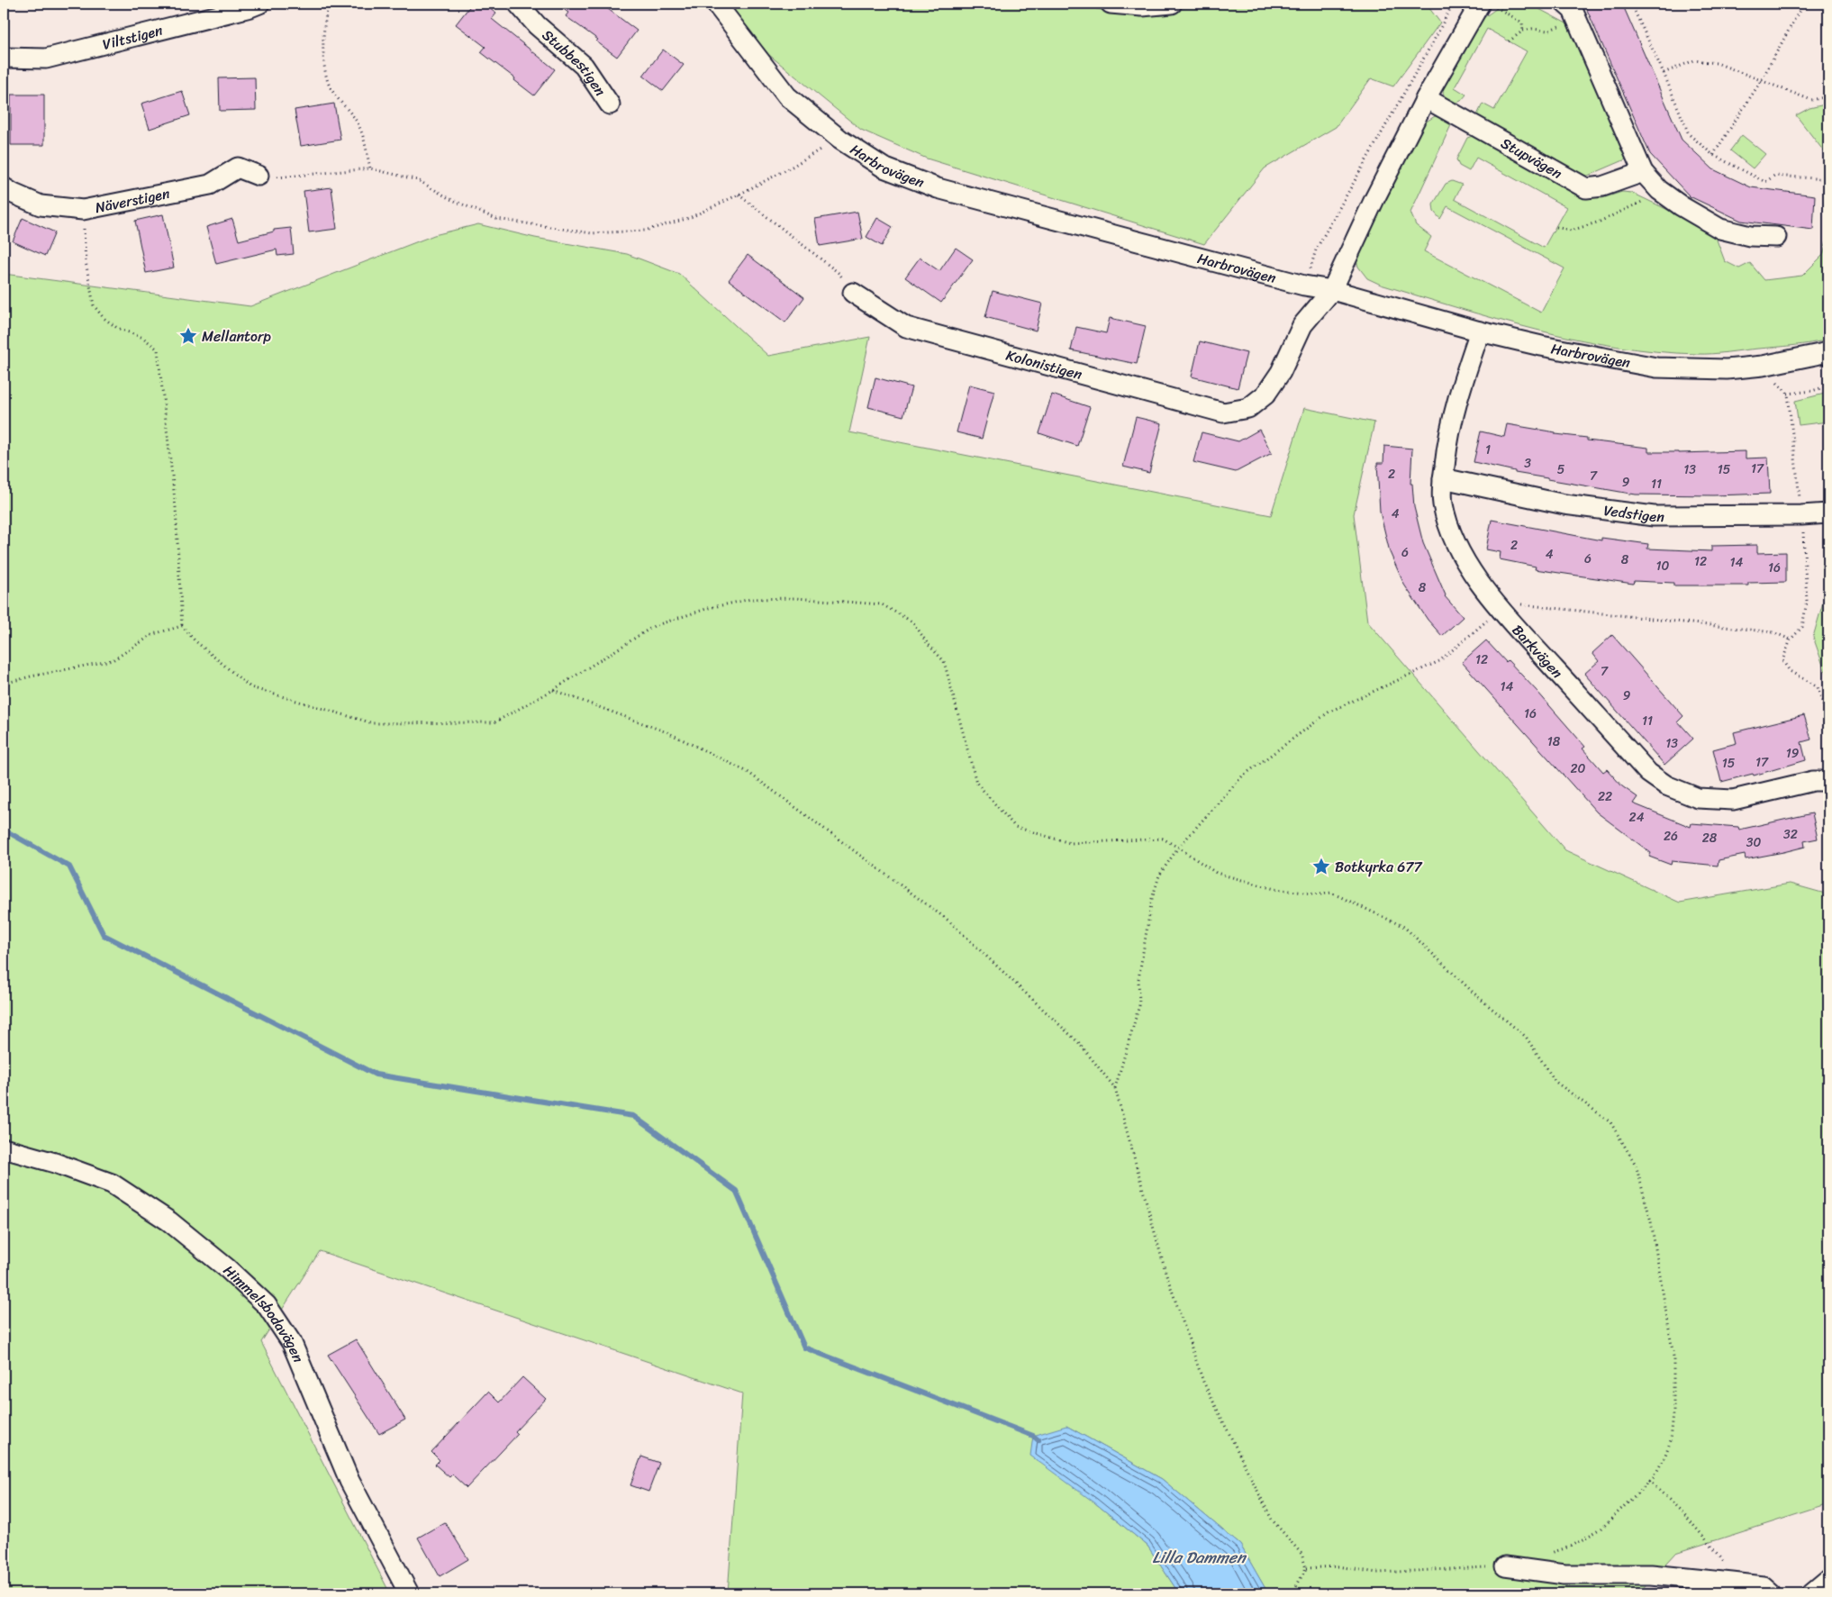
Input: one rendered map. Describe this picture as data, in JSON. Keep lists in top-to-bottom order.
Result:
{
  "streets": {
    "street": [
      "Viltstigen",
      "Stubbestigen",
      "Stupvägen",
      "Harbrovägen",
      "Näverstigen",
      "Kolonistigen",
      "Vedstigen",
      "Barkvägen",
      "Himmelsbodavägen"
    ]
  },
  "crossings": [
    ["Harbrovägen", "Kolonistigen"],
    ["Harbrovägen", "Barkvägen"],
    ["Vedstigen", "Barkvägen"]
  ],
  "water": ["Lilla Dammen"],
  "places": {
    "place": ["Mellantorp", "Botkyrka 677"]
  },
  "house_numbers": [
    "1",
    "3",
    "17",
    "5",
    "13",
    "15",
    "2",
    "7",
    "9",
    "11",
    "4",
    "2",
    "6",
    "4",
    "6",
    "8",
    "12",
    "14",
    "10",
    "16",
    "8",
    "12",
    "7",
    "14",
    "9",
    "16",
    "11",
    "18",
    "13",
    "19",
    "17",
    "15",
    "20",
    "22",
    "24",
    "32",
    "26",
    "28",
    "30"
  ]
}
